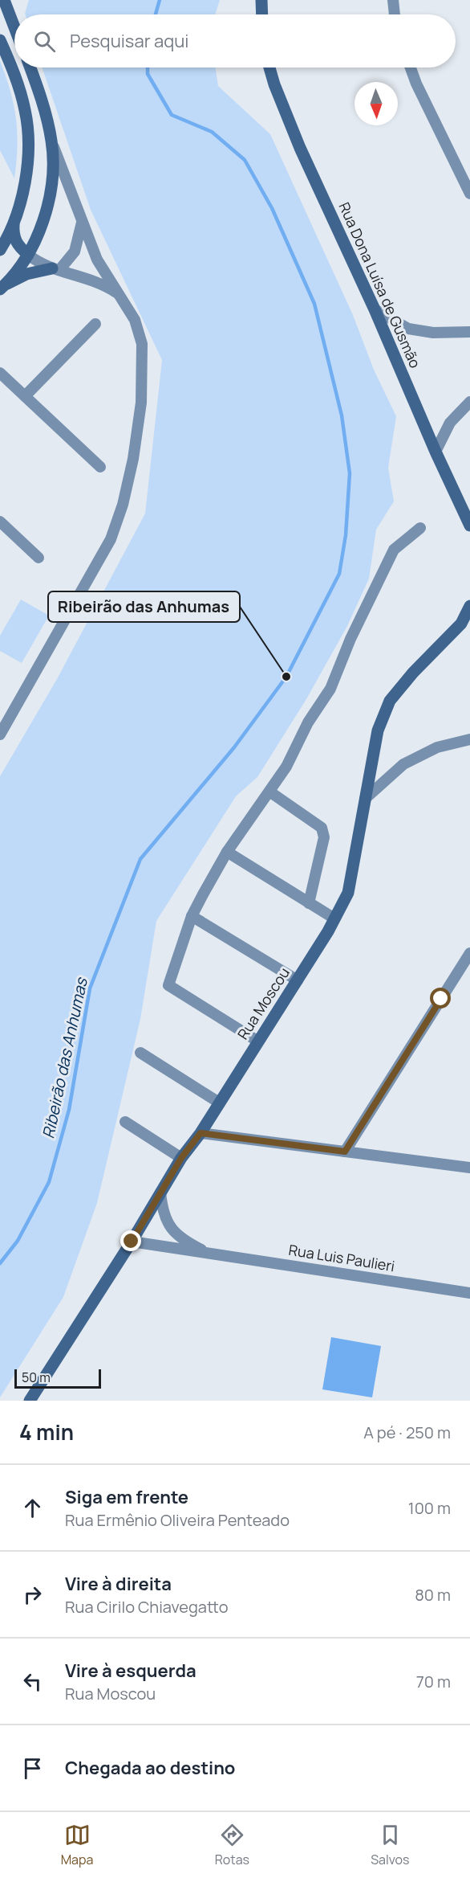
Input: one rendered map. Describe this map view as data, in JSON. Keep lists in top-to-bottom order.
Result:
{
  "streets": {
    "street": ["Rua Dona Luísa de Gusmão", "Rua Moscou", "Rua Luis Paulieri"]
  },
  "crossings": [
    ["Rua Moscou", "Rua Luis Paulieri"]
  ],
  "water": ["Ribeirão das Anhumas"],
  "places": ["Ribeirão das Anhumas"],
  "scale_bar": "50 m",
  "north": "bottom",
  "page": {
    "search": "Pesquisar aqui",
    "scale": "50 m",
    "heading": ["4 min", "A pé · 250 m"],
    "list": [
      ["Siga em frente", "Rua Ermênio Oliveira Penteado", "100 m"],
      ["Vire à direita", "Rua Cirilo Chiavegatto", "80 m"],
      ["Vire à esquerda", "Rua Moscou", "70 m"],
      "Chegada ao destino"
    ],
    "nav": ["Mapa", "Rotas", "Salvos"]
  }
}
